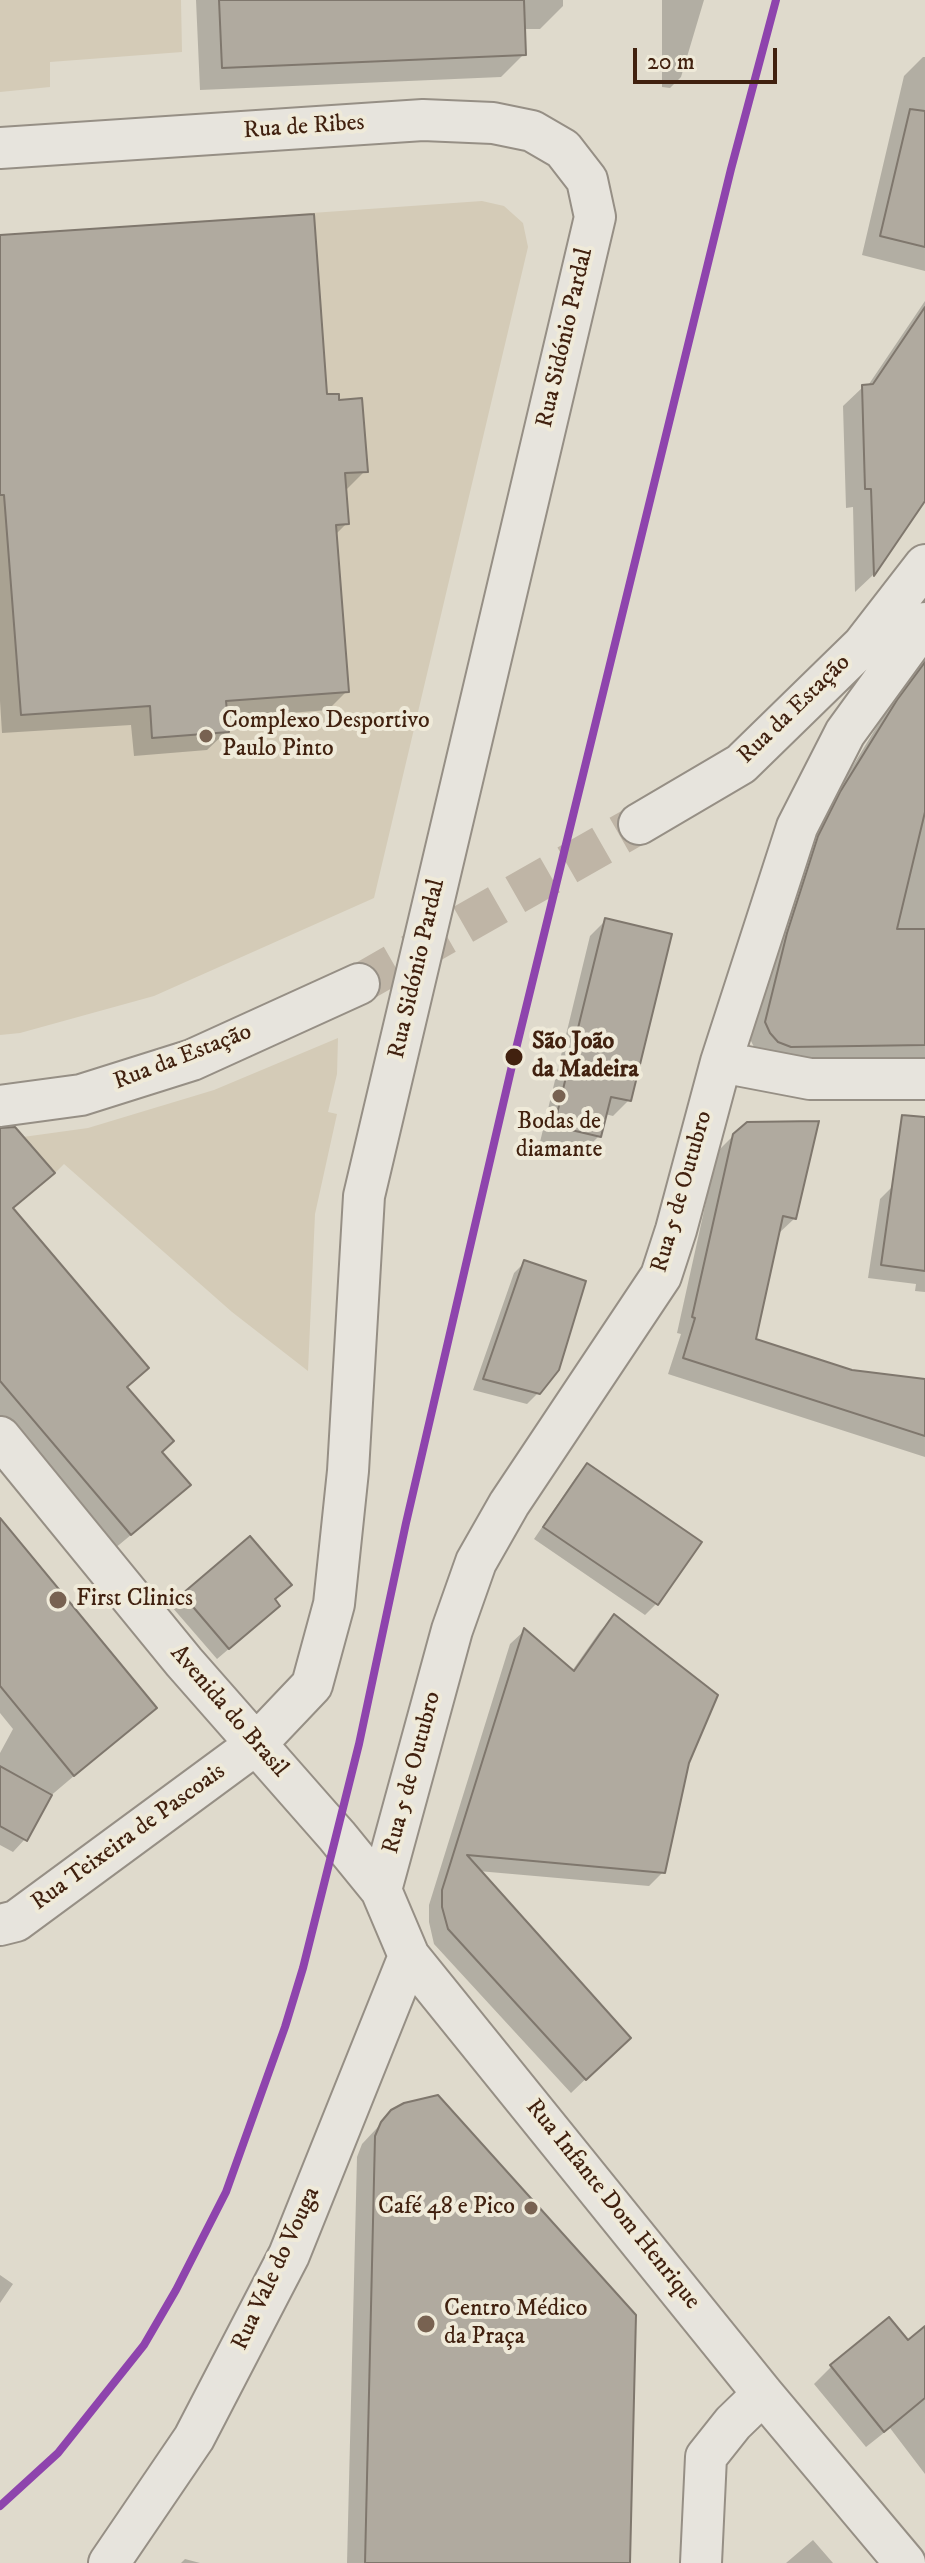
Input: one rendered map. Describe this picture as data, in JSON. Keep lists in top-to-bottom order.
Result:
{
  "streets": {
    "street": [
      "Rua de Ribes",
      "Rua Sidónio Pardal",
      "Rua da Estação",
      "Rua 5 de Outubro",
      "Avenida do Brasil",
      "Rua Teixeira de Pascoais",
      "Rua Infante Dom Henrique",
      "Rua Vale do Vouga"
    ]
  },
  "crossings": [
    ["Rua de Ribes", "Rua Sidónio Pardal"],
    ["Rua Sidónio Pardal", "Avenida do Brasil"],
    ["Rua Sidónio Pardal", "Rua Teixeira de Pascoais"],
    ["Rua 5 de Outubro", "Rua Infante Dom Henrique"],
    ["Avenida do Brasil", "Rua Teixeira de Pascoais"],
    ["Avenida do Brasil", "Rua Infante Dom Henrique"],
    ["Rua Infante Dom Henrique", "Rua Vale do Vouga"]
  ],
  "places": [
    "Complexo Desportivo Paulo Pinto",
    "São João da Madeira",
    "Bodas de diamante",
    "First Clinics",
    "Café 48 e Pico",
    "Centro Médico da Praça"
  ],
  "scale_bar": "20 m"
}
